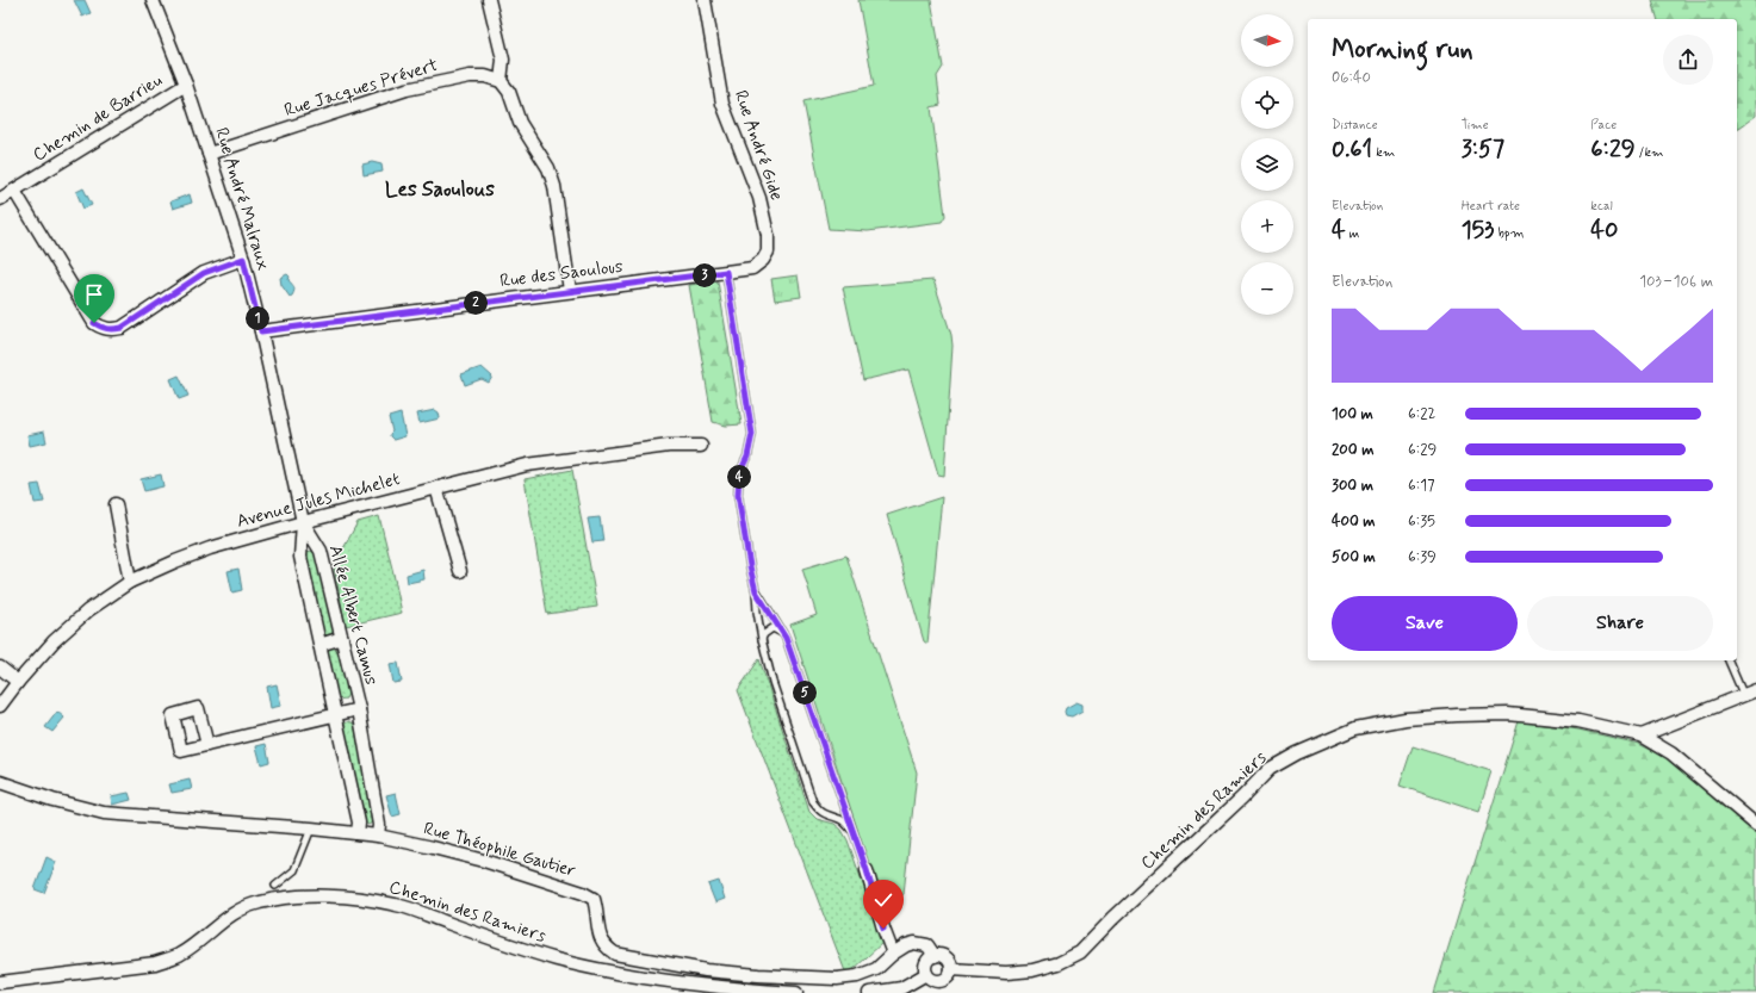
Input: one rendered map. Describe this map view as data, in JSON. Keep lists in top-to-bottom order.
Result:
{
  "streets": {
    "street": [
      "Rue Jacques Prévert",
      "Chemin de Barrieu",
      "Rue André Gide",
      "Rue André Malraux",
      "Rue des Saoulous",
      "Avenue Jules Michelet",
      "Allée Albert Camus",
      "Chemin des Ramiers",
      "Rue Théophile Gautier"
    ]
  },
  "crossings": [
    ["Rue Jacques Prévert", "Rue André Malraux"],
    ["Chemin de Barrieu", "Rue André Malraux"],
    ["Rue André Gide", "Rue des Saoulous"],
    ["Rue André Malraux", "Rue des Saoulous"],
    ["Rue André Malraux", "Avenue Jules Michelet"],
    ["Rue André Malraux", "Allée Albert Camus"],
    ["Avenue Jules Michelet", "Allée Albert Camus"],
    ["Allée Albert Camus", "Rue Théophile Gautier"],
    ["Chemin des Ramiers", "Rue Théophile Gautier"]
  ],
  "districts": ["Les Saoulous"],
  "north": "right",
  "page": {
    "map_buttons": ["+", "−"],
    "heading": ["Morning run", "06:40"],
    "stats": [
      ["Distance", "0.61 km"],
      ["Time", "3:57"],
      ["Pace", "6:29 /km"],
      ["Elevation", "4 m"],
      ["Heart rate", "153 bpm"],
      ["kcal", "40"]
    ],
    "chart": ["Elevation", "103–106 m"],
    "pins": [
      "3",
      "2",
      "1",
      "4",
      "5"
    ],
    "list": [
      {
        "name": "100 m",
        "note": "6:22"
      },
      {
        "name": "200 m",
        "note": "6:29"
      },
      {
        "name": "300 m",
        "note": "6:17"
      },
      {
        "name": "400 m",
        "note": "6:35"
      },
      {
        "name": "500 m",
        "note": "6:39"
      }
    ],
    "buttons": ["Save", "Share"]
  }
}
